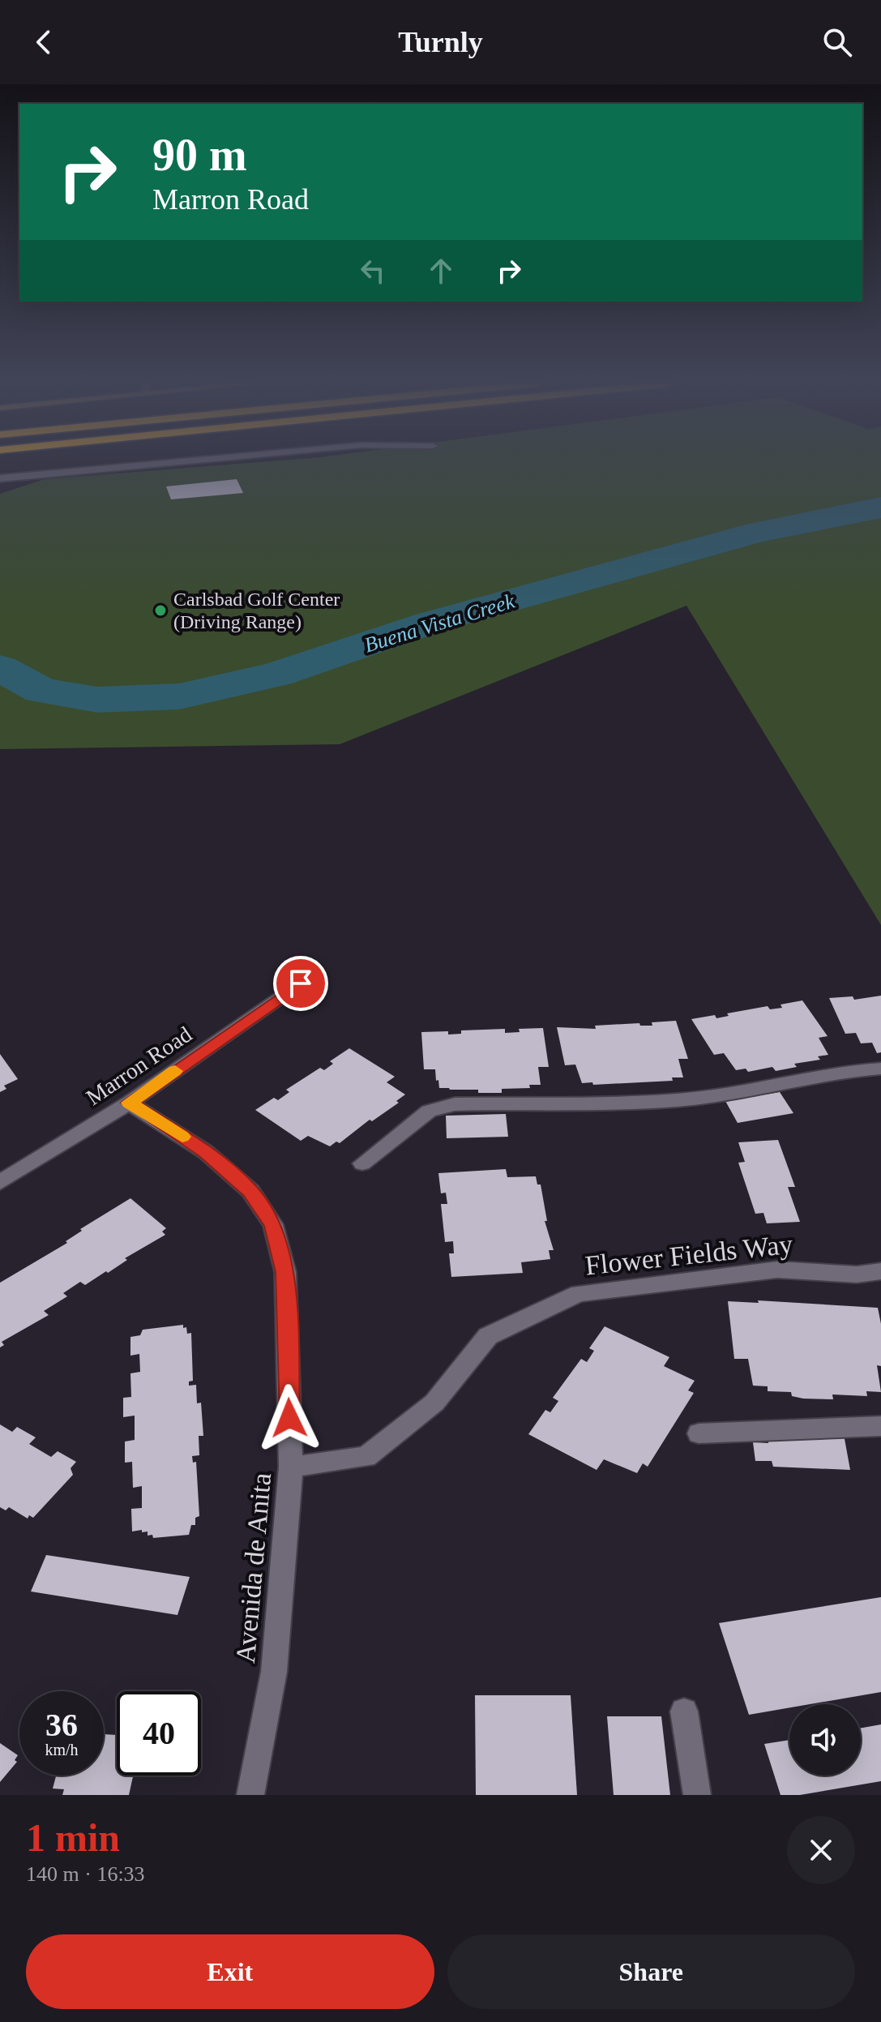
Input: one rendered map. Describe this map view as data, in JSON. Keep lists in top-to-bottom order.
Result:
{
  "streets": {
    "street": ["Marron Road", "Flower Fields Way", "Avenida de Anita"]
  },
  "crossings": [
    ["Marron Road", "Avenida de Anita"],
    ["Flower Fields Way", "Avenida de Anita"]
  ],
  "water": ["Buena Vista Creek"],
  "places": ["Carlsbad Golf Center (Driving Range)"],
  "page": {
    "header": "Turnly",
    "turn": ["90 m", "Marron Road"],
    "speed": "36 km/h",
    "limit": "40",
    "heading": ["1 min", "140 m · 16:33"],
    "buttons": ["Exit", "Share"]
  }
}
